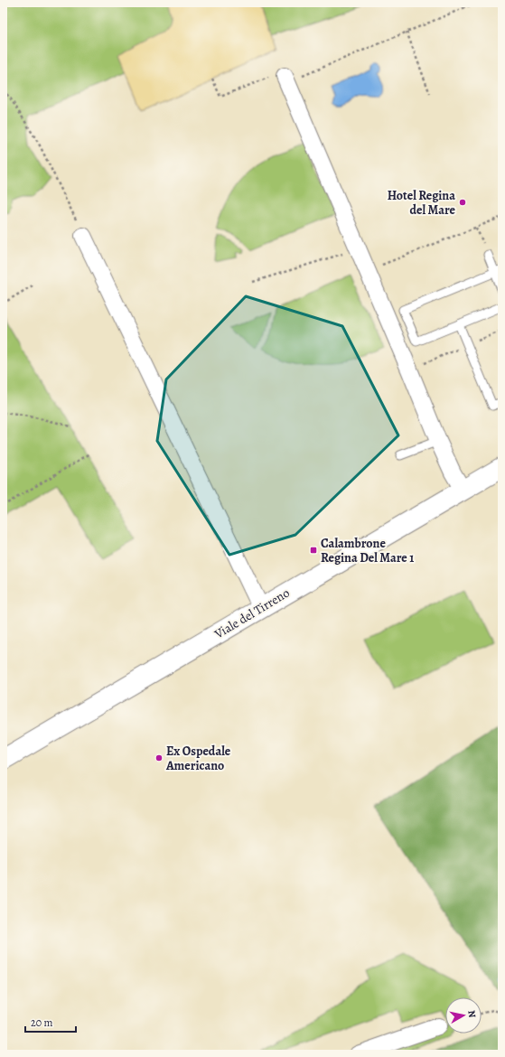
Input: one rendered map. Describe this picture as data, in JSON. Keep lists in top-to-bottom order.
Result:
{
  "streets": {
    "main road": ["Viale del Tirreno"]
  },
  "places": {
    "other": ["Hotel Regina del Mare", "Ex Ospedale Americano"],
    "transit": ["Calambrone Regina Del Mare 1"]
  },
  "scale_bar": "20 m",
  "north": "right"
}
